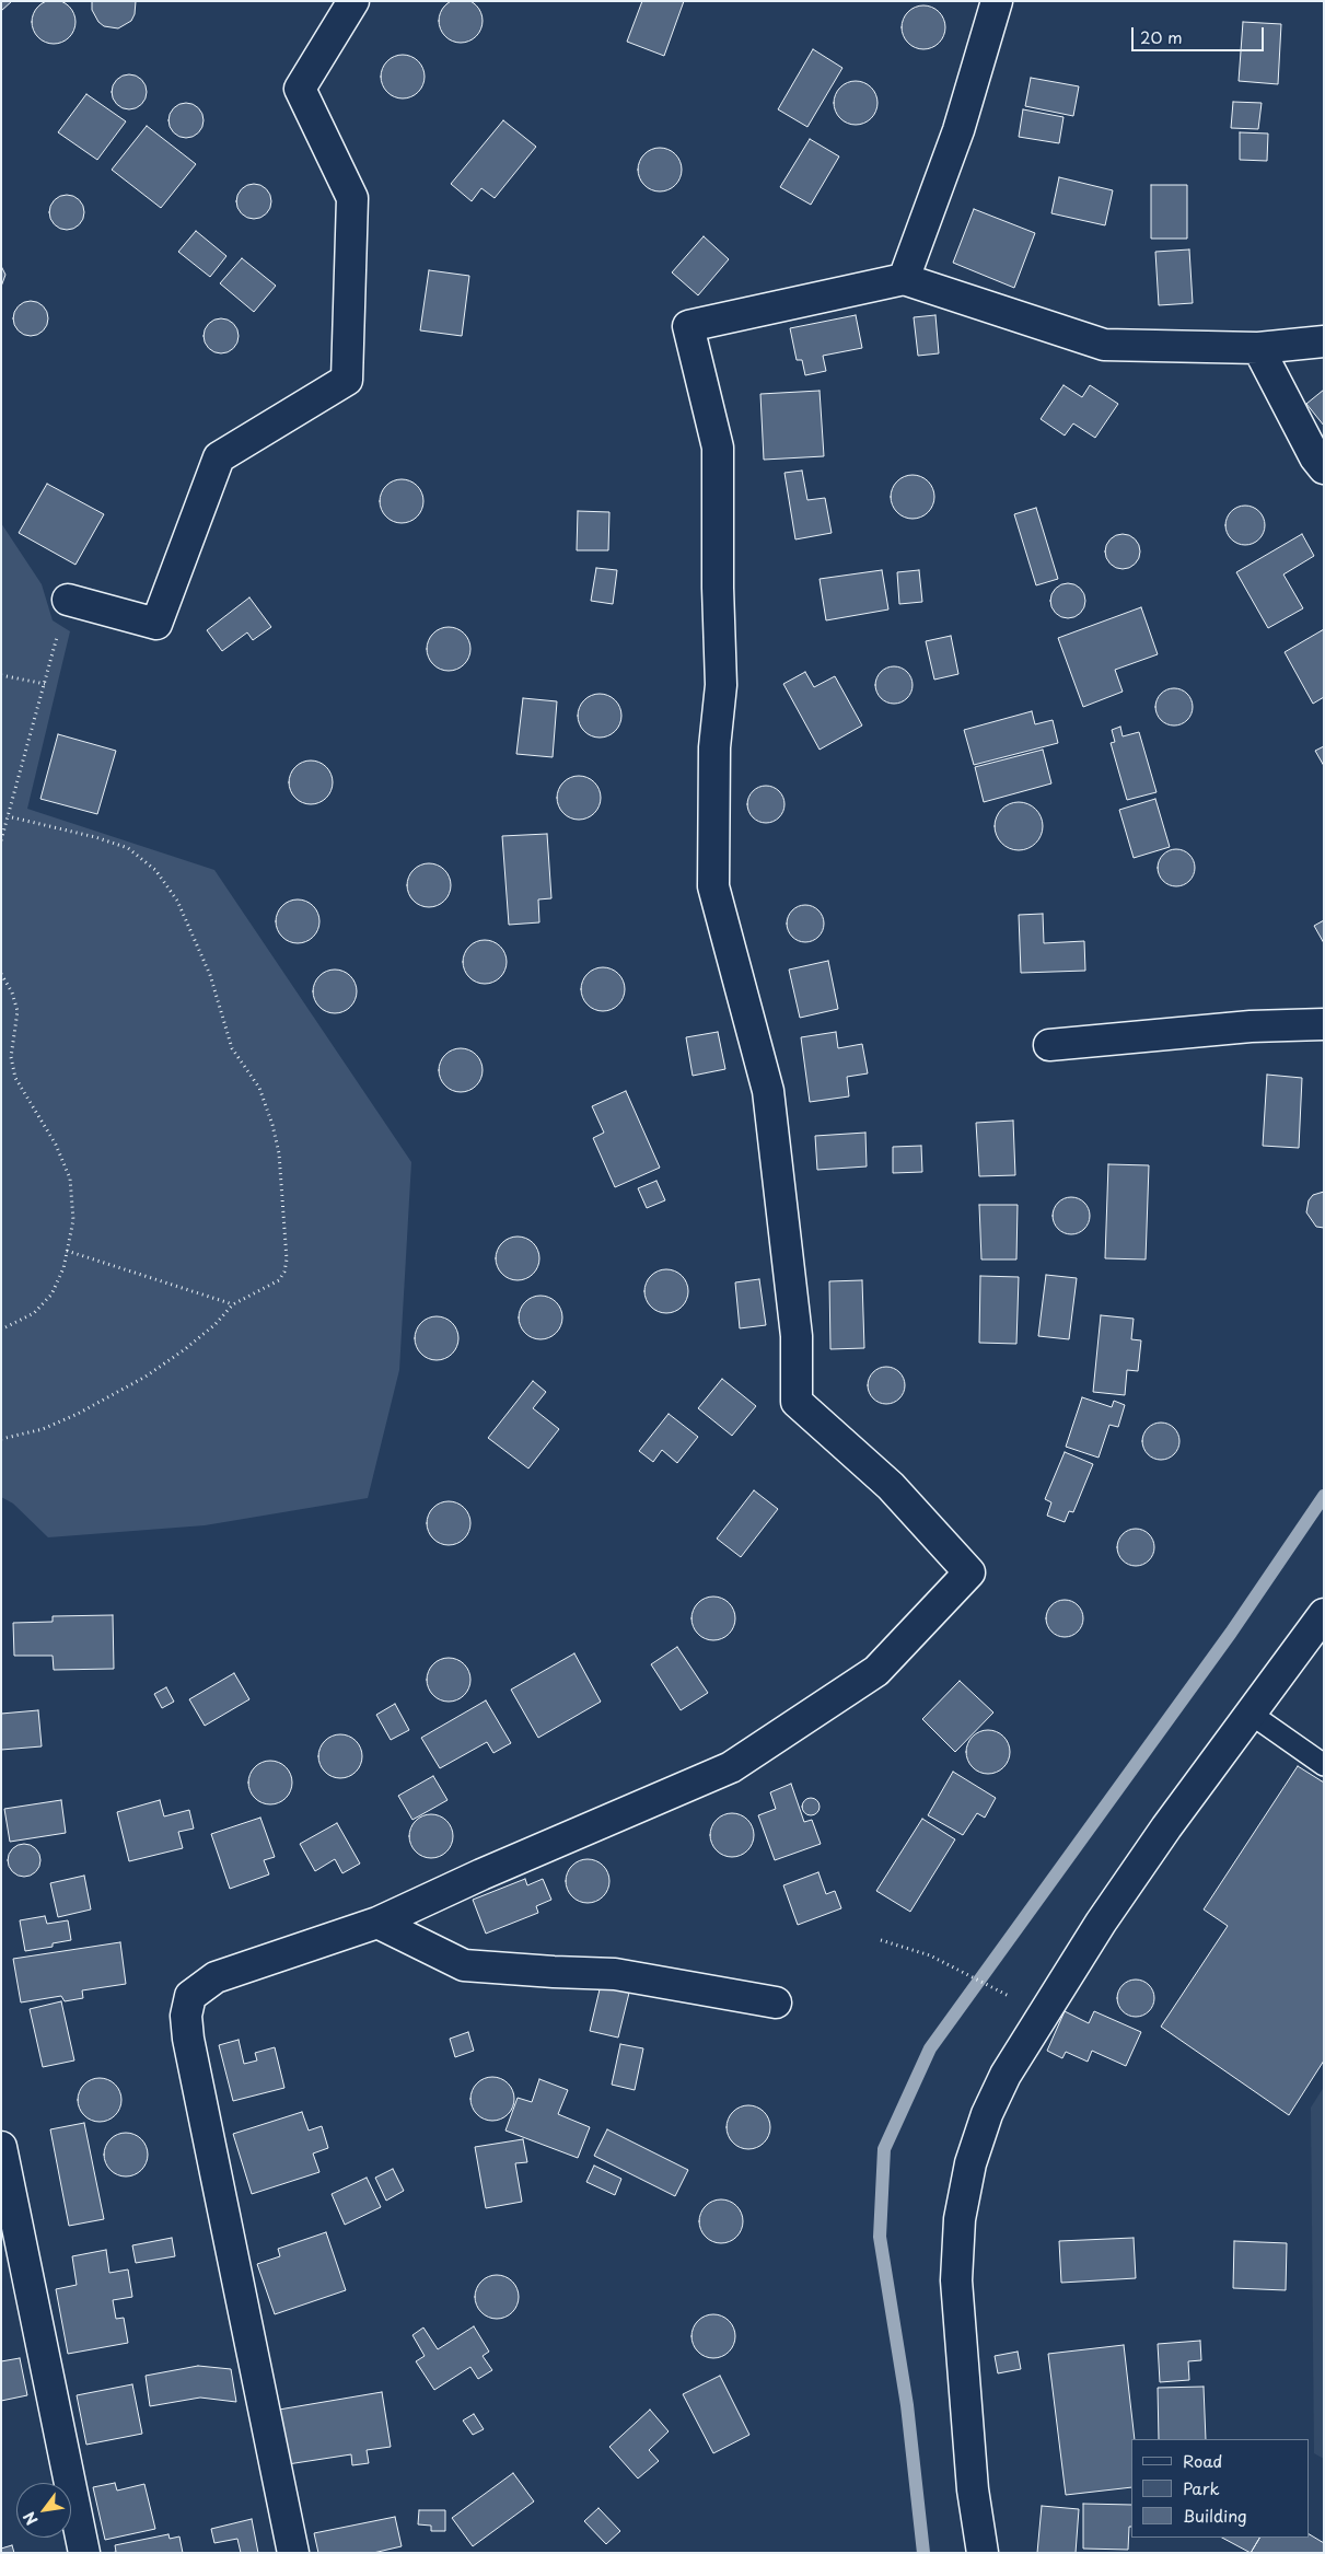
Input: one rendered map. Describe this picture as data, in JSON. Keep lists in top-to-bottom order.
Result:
{
  "legend": ["Road", "Park", "Building"],
  "scale_bar": "20 m",
  "north": "bottom left"
}
